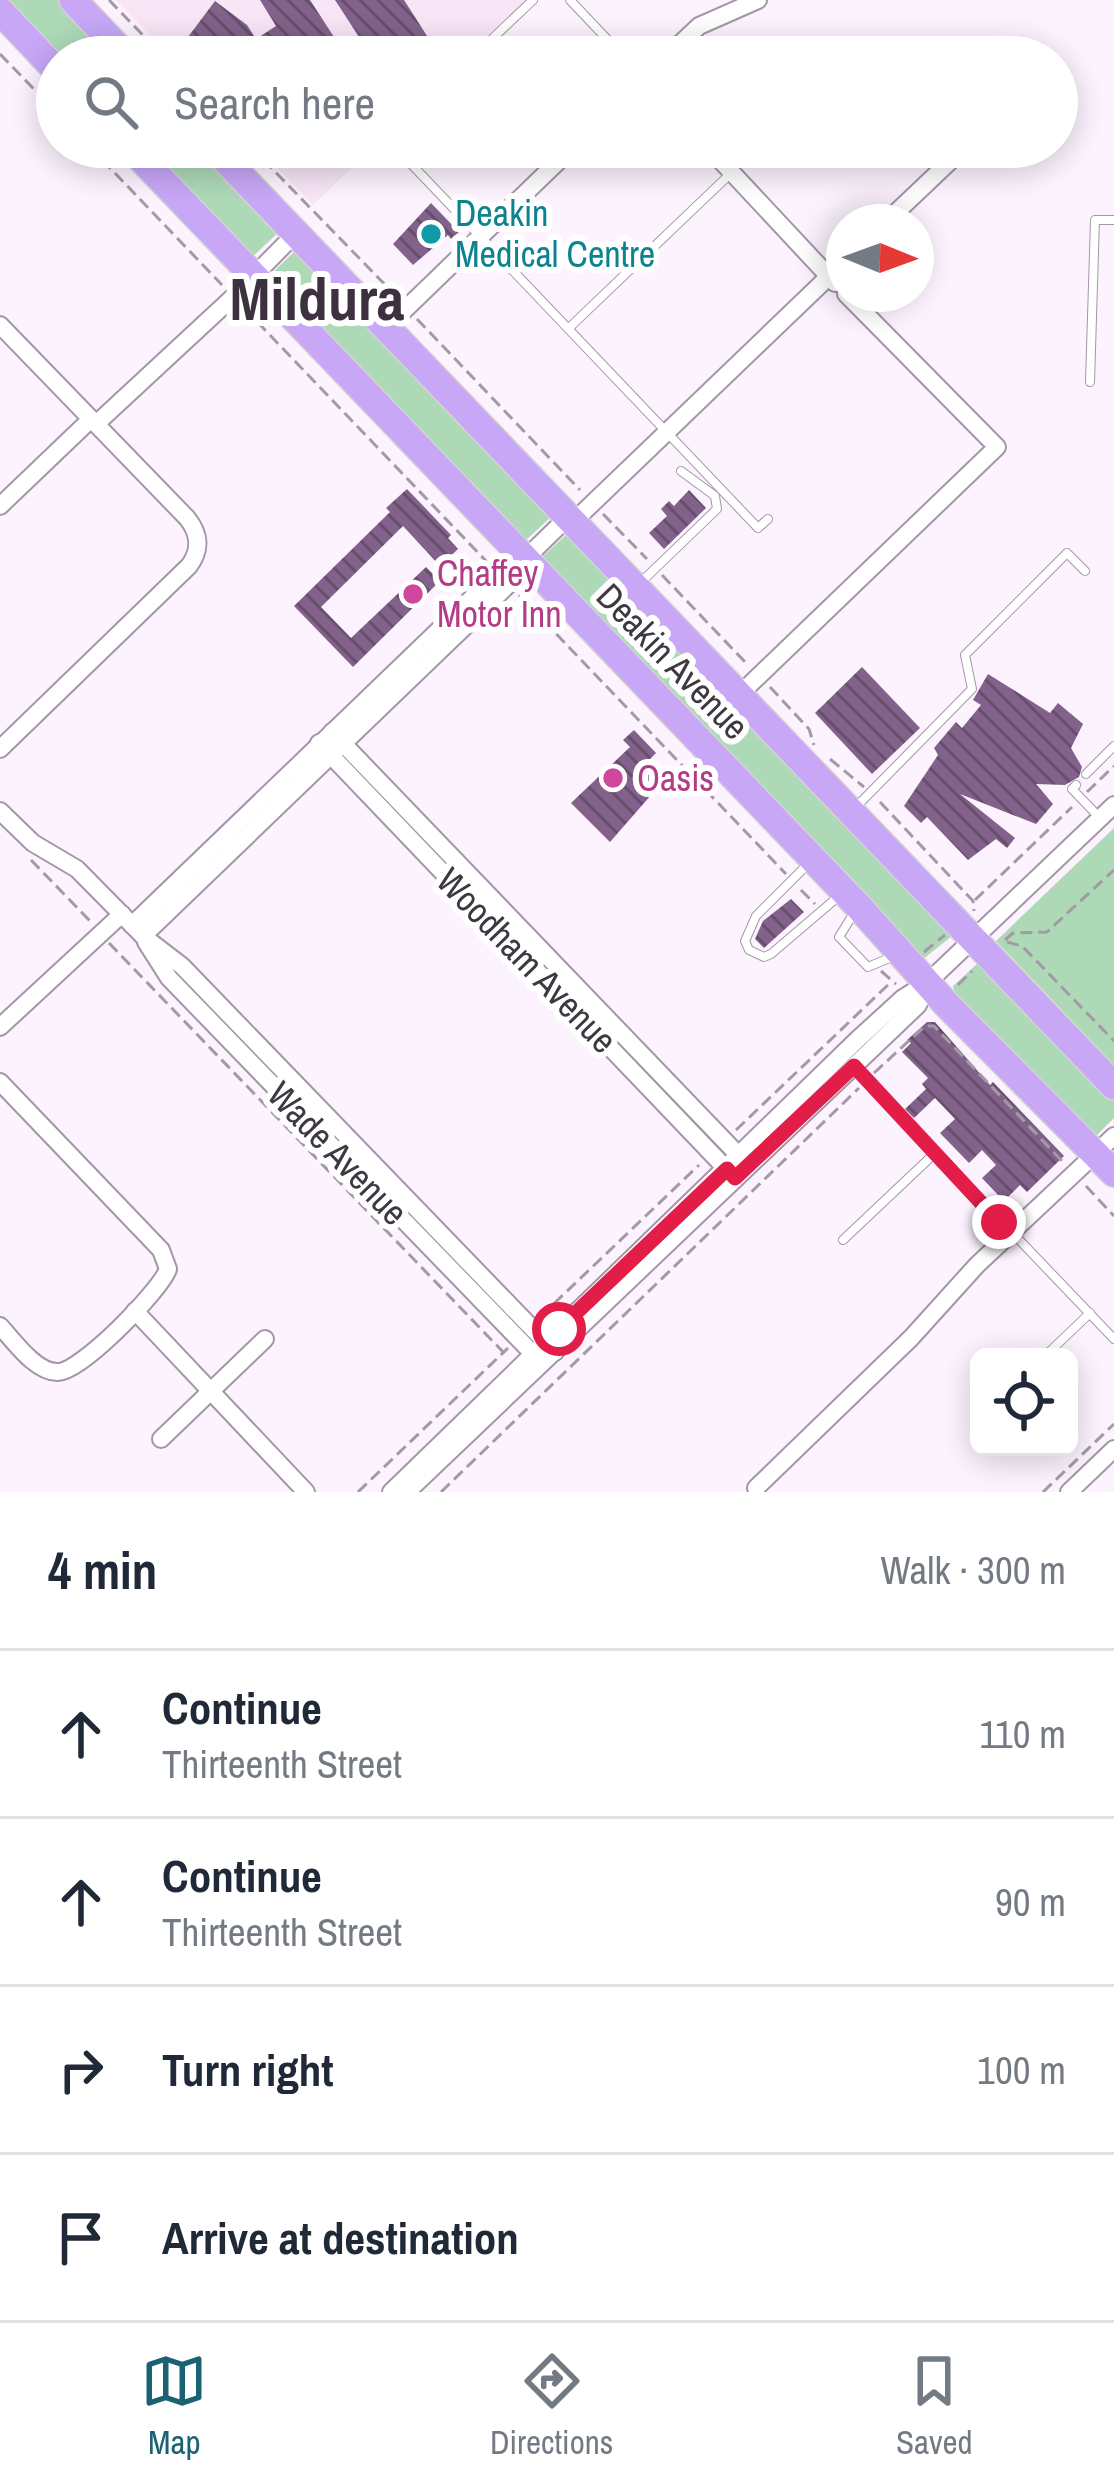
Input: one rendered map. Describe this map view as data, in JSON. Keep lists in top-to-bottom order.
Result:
{
  "streets": {
    "highway": ["Deakin Avenue"],
    "street": ["Woodham Avenue", "Wade Avenue"]
  },
  "districts": ["Mildura"],
  "places": ["Deakin Medical Centre", "Chaffey Motor Inn", "Oasis"],
  "north": "right",
  "page": {
    "search": "Search here",
    "heading": ["4 min", "Walk · 300 m"],
    "list": [
      ["Continue", "Thirteenth Street", "110 m"],
      ["Continue", "Thirteenth Street", "90 m"],
      ["Turn right", "100 m"],
      "Arrive at destination"
    ],
    "nav": ["Map", "Directions", "Saved"]
  }
}
